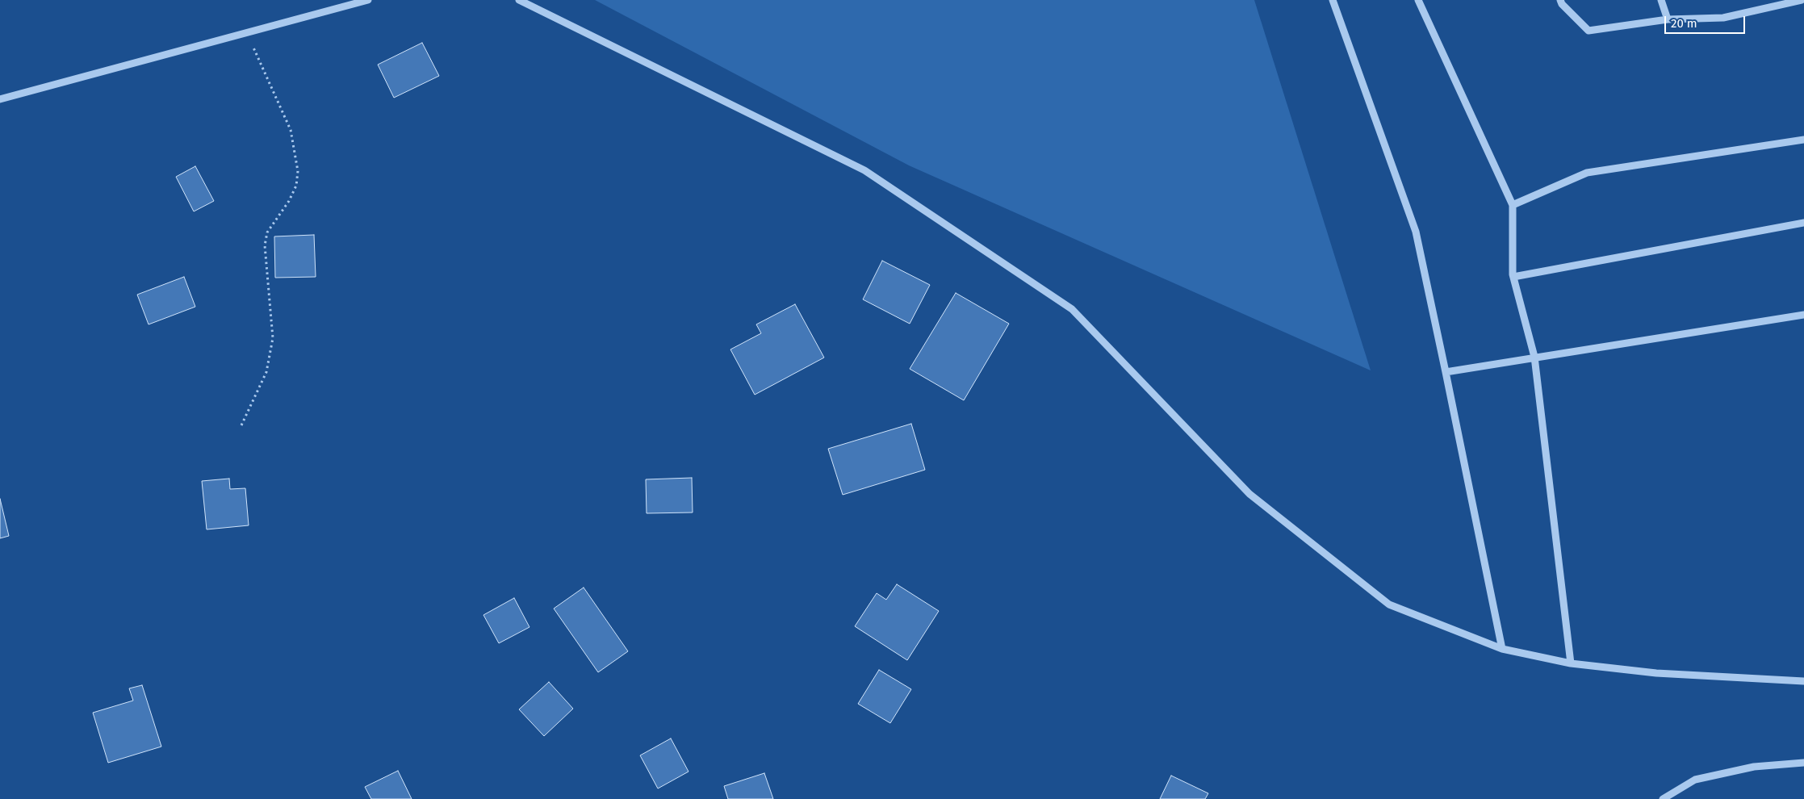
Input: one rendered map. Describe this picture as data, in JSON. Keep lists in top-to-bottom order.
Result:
{
  "scale_bar": "20 m"
}
